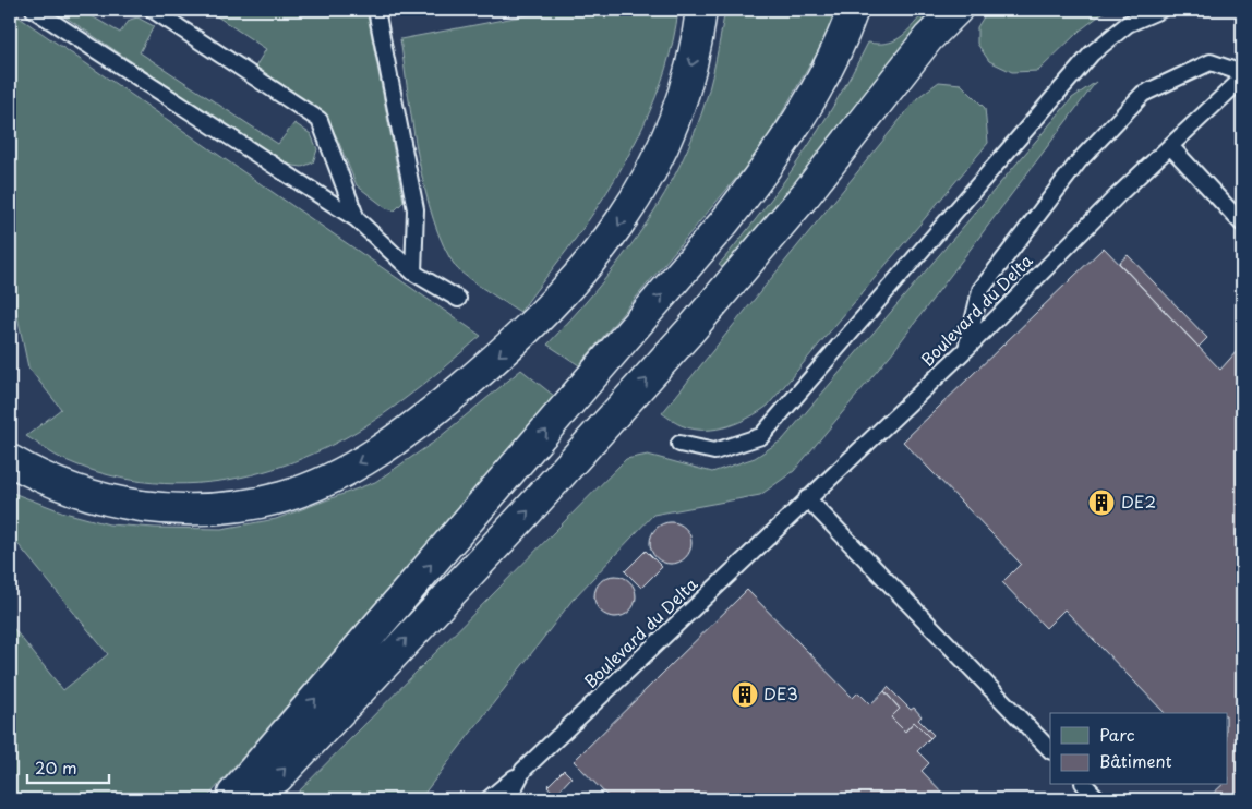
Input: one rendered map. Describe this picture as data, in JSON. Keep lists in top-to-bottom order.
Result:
{
  "streets": {
    "lane": ["Boulevard du Delta"]
  },
  "places": {
    "building": ["DE2", "DE3"]
  },
  "legend": ["Parc", "Bâtiment"],
  "scale_bar": "20 m"
}
